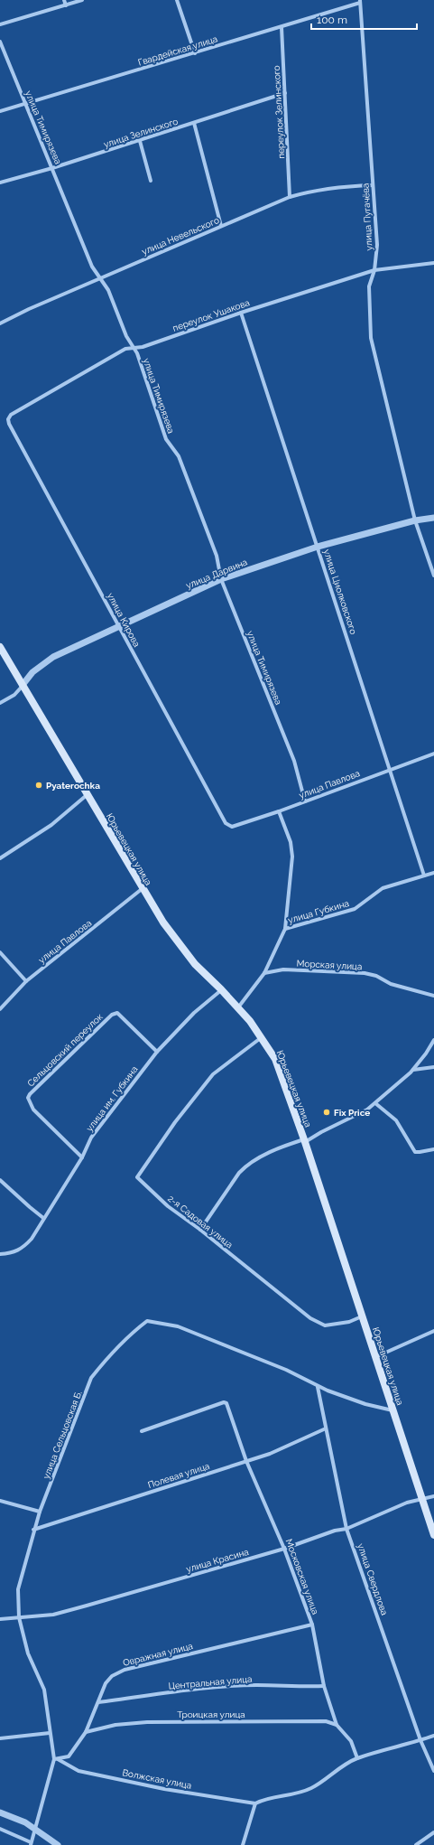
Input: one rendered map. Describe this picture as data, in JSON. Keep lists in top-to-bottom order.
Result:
{
  "streets": {
    "main road": ["Юрьевецкая улица"],
    "street": [
      "Гвардейская улица",
      "переулок Зелинского",
      "улица Тимирязева",
      "улица Зелинского",
      "улица Пугачёва",
      "улица Невельского",
      "переулок Ушакова",
      "улица Дарвина",
      "улица Циолковского",
      "улица Кирова",
      "улица Павлова",
      "улица Губкина",
      "Морская улица",
      "Сельцовский переулок",
      "улица им. Губкина",
      "2-я Садовая улица",
      "улица Сельцовская Б.",
      "Полевая улица",
      "улица Красина",
      "Московская улица",
      "улица Свердлова",
      "Овражная улица",
      "Центральная улица",
      "Троицкая улица",
      "Волжская улица"
    ]
  },
  "crossings": [
    ["Гвардейская улица", "переулок Зелинского"],
    ["Гвардейская улица", "улица Тимирязева"],
    ["Гвардейская улица", "улица Пугачёва"],
    ["переулок Зелинского", "улица Зелинского"],
    ["переулок Зелинского", "улица Невельского"],
    ["улица Тимирязева", "улица Зелинского"],
    ["улица Тимирязева", "улица Невельского"],
    ["улица Тимирязева", "переулок Ушакова"],
    ["улица Тимирязева", "улица Дарвина"],
    ["улица Тимирязева", "улица Павлова"],
    ["улица Пугачёва", "улица Невельского"],
    ["улица Пугачёва", "переулок Ушакова"],
    ["улица Пугачёва", "улица Дарвина"],
    ["переулок Ушакова", "улица Циолковского"],
    ["переулок Ушакова", "улица Кирова"],
    ["улица Дарвина", "улица Циолковского"],
    ["улица Дарвина", "улица Кирова"],
    ["улица Дарвина", "Юрьевецкая улица"],
    ["улица Циолковского", "улица Павлова"],
    ["улица Циолковского", "улица Губкина"],
    ["улица Кирова", "улица Павлова"],
    ["улица Павлова", "Юрьевецкая улица"],
    ["Юрьевецкая улица", "улица им. Губкина"],
    ["Юрьевецкая улица", "2-я Садовая улица"],
    ["Юрьевецкая улица", "улица Сельцовская Б."],
    ["Юрьевецкая улица", "улица Красина"],
    ["Сельцовский переулок", "улица им. Губкина"],
    ["улица Сельцовская Б.", "Полевая улица"],
    ["улица Сельцовская Б.", "улица Красина"],
    ["улица Сельцовская Б.", "улица Свердлова"],
    ["улица Сельцовская Б.", "Овражная улица"],
    ["улица Сельцовская Б.", "Волжская улица"],
    ["Полевая улица", "Московская улица"],
    ["Полевая улица", "улица Свердлова"],
    ["улица Красина", "Московская улица"],
    ["улица Красина", "улица Свердлова"],
    ["Московская улица", "Овражная улица"],
    ["Московская улица", "Центральная улица"],
    ["Московская улица", "Троицкая улица"],
    ["Овражная улица", "Центральная улица"],
    ["Овражная улица", "Троицкая улица"],
    ["Овражная улица", "Волжская улица"]
  ],
  "places": ["Pyaterochka", "Fix Price"],
  "scale_bar": "100 m"
}
